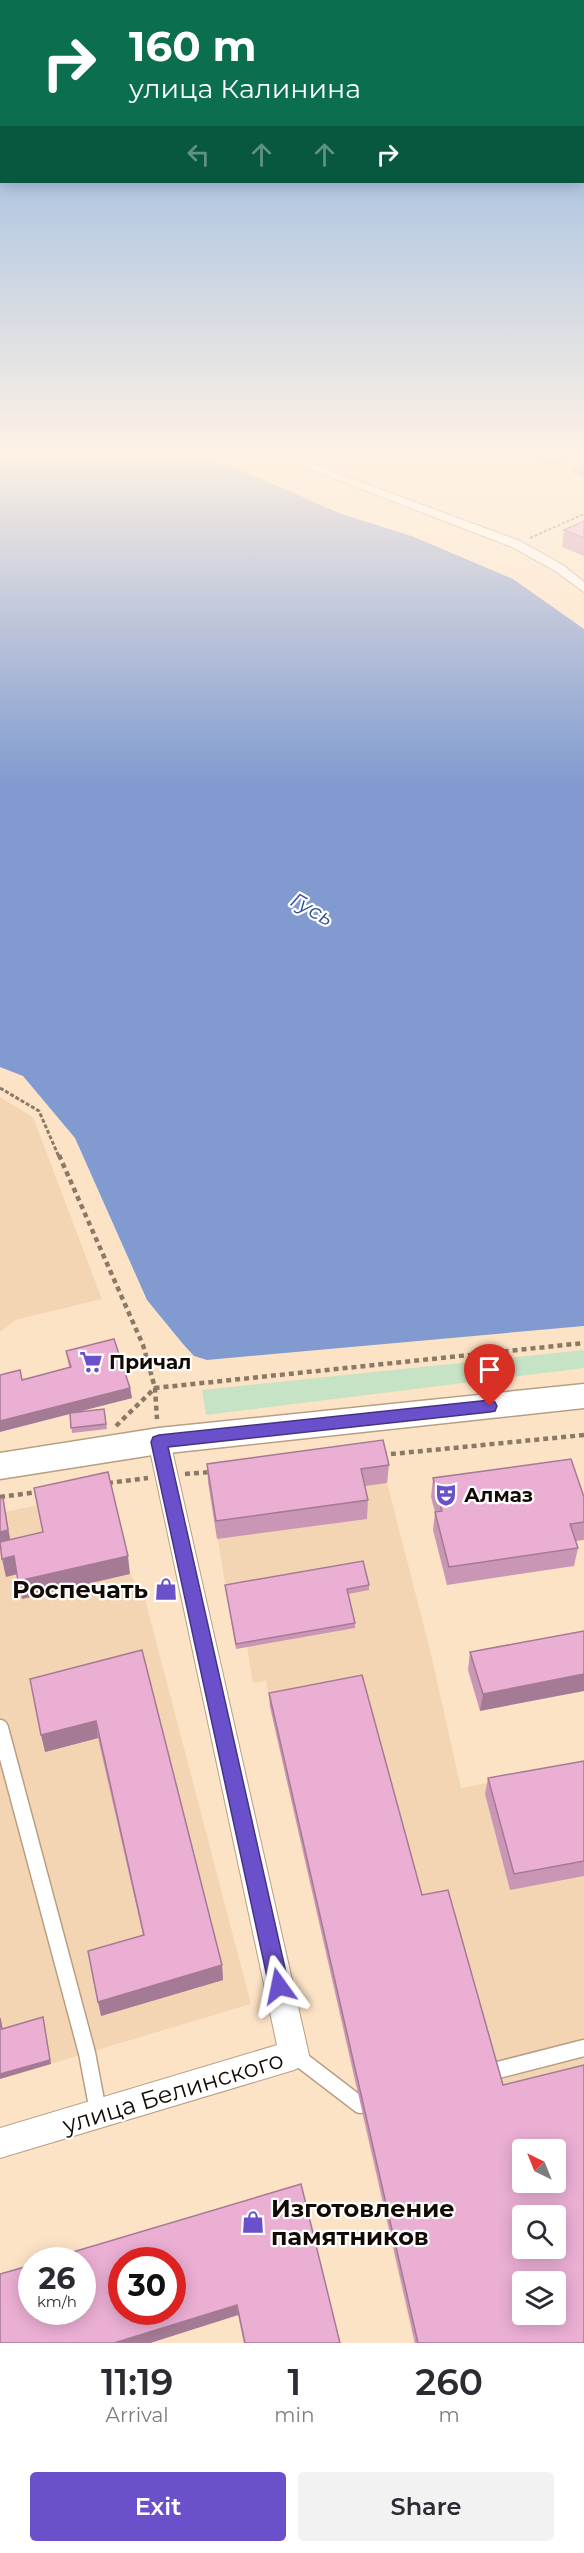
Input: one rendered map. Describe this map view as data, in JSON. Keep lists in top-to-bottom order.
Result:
{
  "streets": {
    "street": ["улица Белинского"]
  },
  "water": ["Гусь"],
  "places": {
    "supermarket": ["Причал"],
    "theatre": ["Алмаз"],
    "shop": ["Роспечать", "Изготовление памятников"]
  },
  "north": "top left",
  "page": {
    "turn": ["160 m", "улица Калинина"],
    "speed": "26 km/h",
    "limit": "30",
    "eta": [
      "11:19",
      "Arrival",
      "1",
      "min",
      "260",
      "m"
    ],
    "buttons": ["Exit", "Share"]
  }
}
